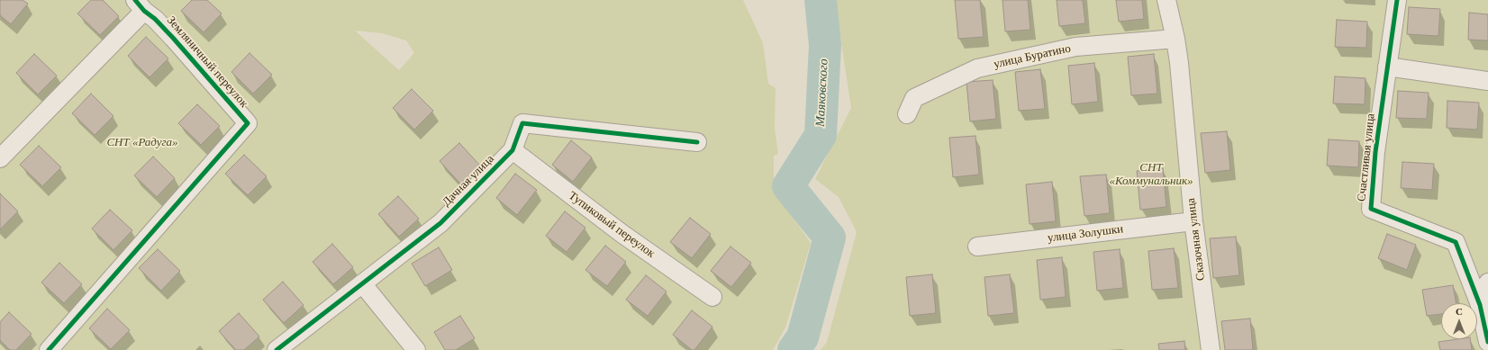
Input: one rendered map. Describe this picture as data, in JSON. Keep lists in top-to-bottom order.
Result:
{
  "streets": {
    "street": [
      "улица Буратино",
      "Земляничный переулок",
      "Счастливая улица",
      "Дачная улица",
      "Тупиковый переулок",
      "улица Золушки",
      "Сказочная улица"
    ]
  },
  "crossings": [
    ["улица Буратино", "Сказочная улица"],
    ["Дачная улица", "Тупиковый переулок"],
    ["улица Золушки", "Сказочная улица"]
  ],
  "water": ["Маяковского"],
  "parks": ["СНТ «Радуга»", "СНТ «Коммунальник»"],
  "north": "top"
}
